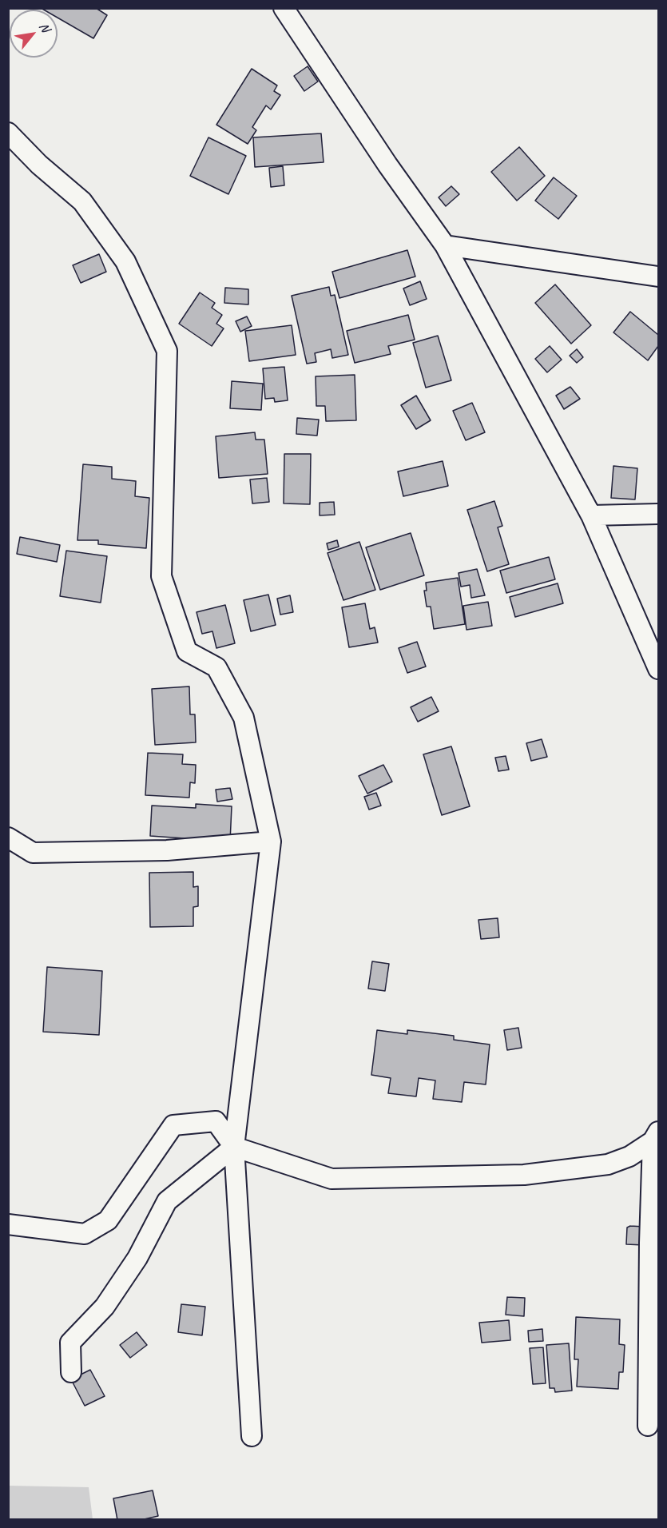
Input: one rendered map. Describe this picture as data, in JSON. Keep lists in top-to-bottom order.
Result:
{
  "north": "top right"
}
